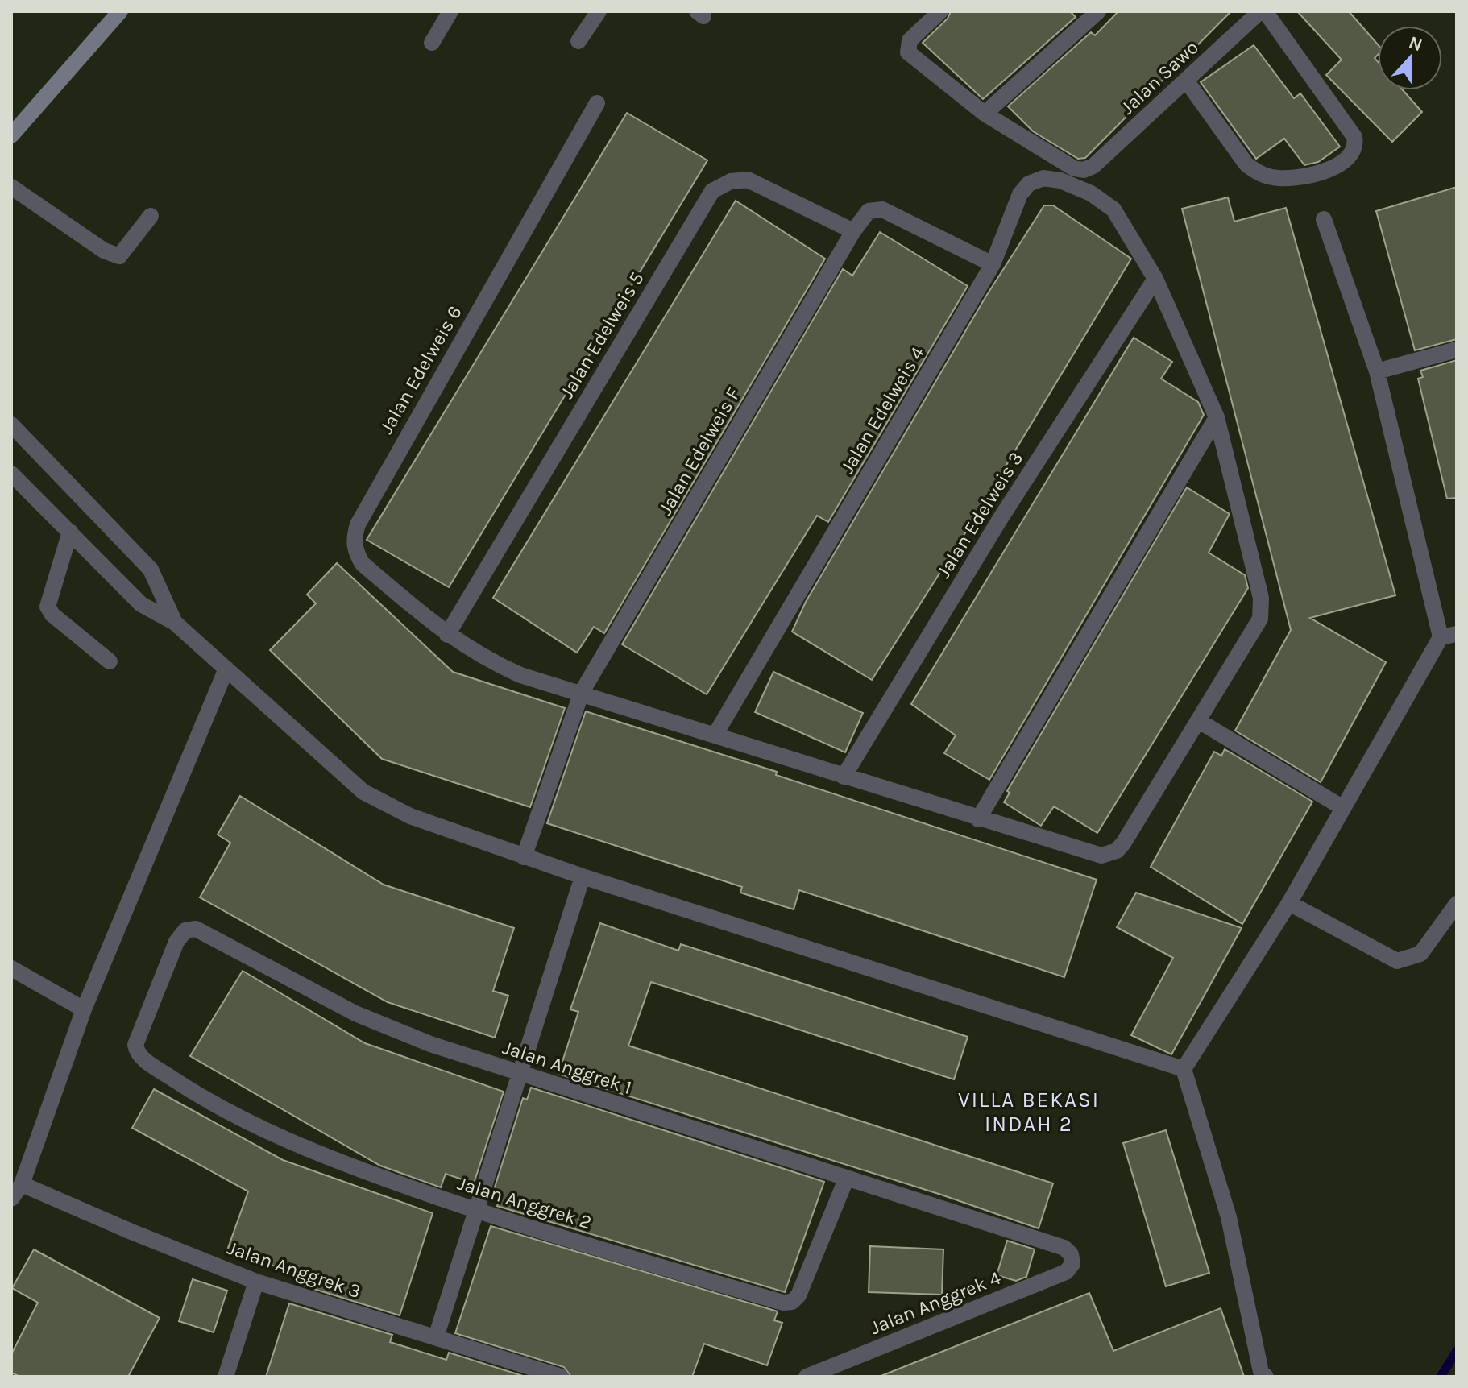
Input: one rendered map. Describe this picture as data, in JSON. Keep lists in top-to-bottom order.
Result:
{
  "streets": {
    "street": [
      "Jalan Sawo",
      "Jalan Edelweis 5",
      "Jalan Edelweis 6",
      "Jalan Edelweis 4",
      "Jalan Edelweis F",
      "Jalan Edelweis 3",
      "Jalan Anggrek 1",
      "Jalan Anggrek 2",
      "Jalan Anggrek 3",
      "Jalan Anggrek 4"
    ]
  },
  "crossings": [
    ["Jalan Edelweis 5", "Jalan Edelweis 6"],
    ["Jalan Edelweis 5", "Jalan Edelweis F"],
    ["Jalan Edelweis 6", "Jalan Edelweis 4"],
    ["Jalan Edelweis 6", "Jalan Edelweis F"],
    ["Jalan Edelweis 6", "Jalan Edelweis 3"],
    ["Jalan Edelweis 4", "Jalan Edelweis F"],
    ["Jalan Edelweis 4", "Jalan Edelweis 3"],
    ["Jalan Anggrek 1", "Jalan Anggrek 2"],
    ["Jalan Anggrek 1", "Jalan Anggrek 4"]
  ],
  "districts": ["VILLA BEKASI INDAH 2"],
  "north": "top"
}
